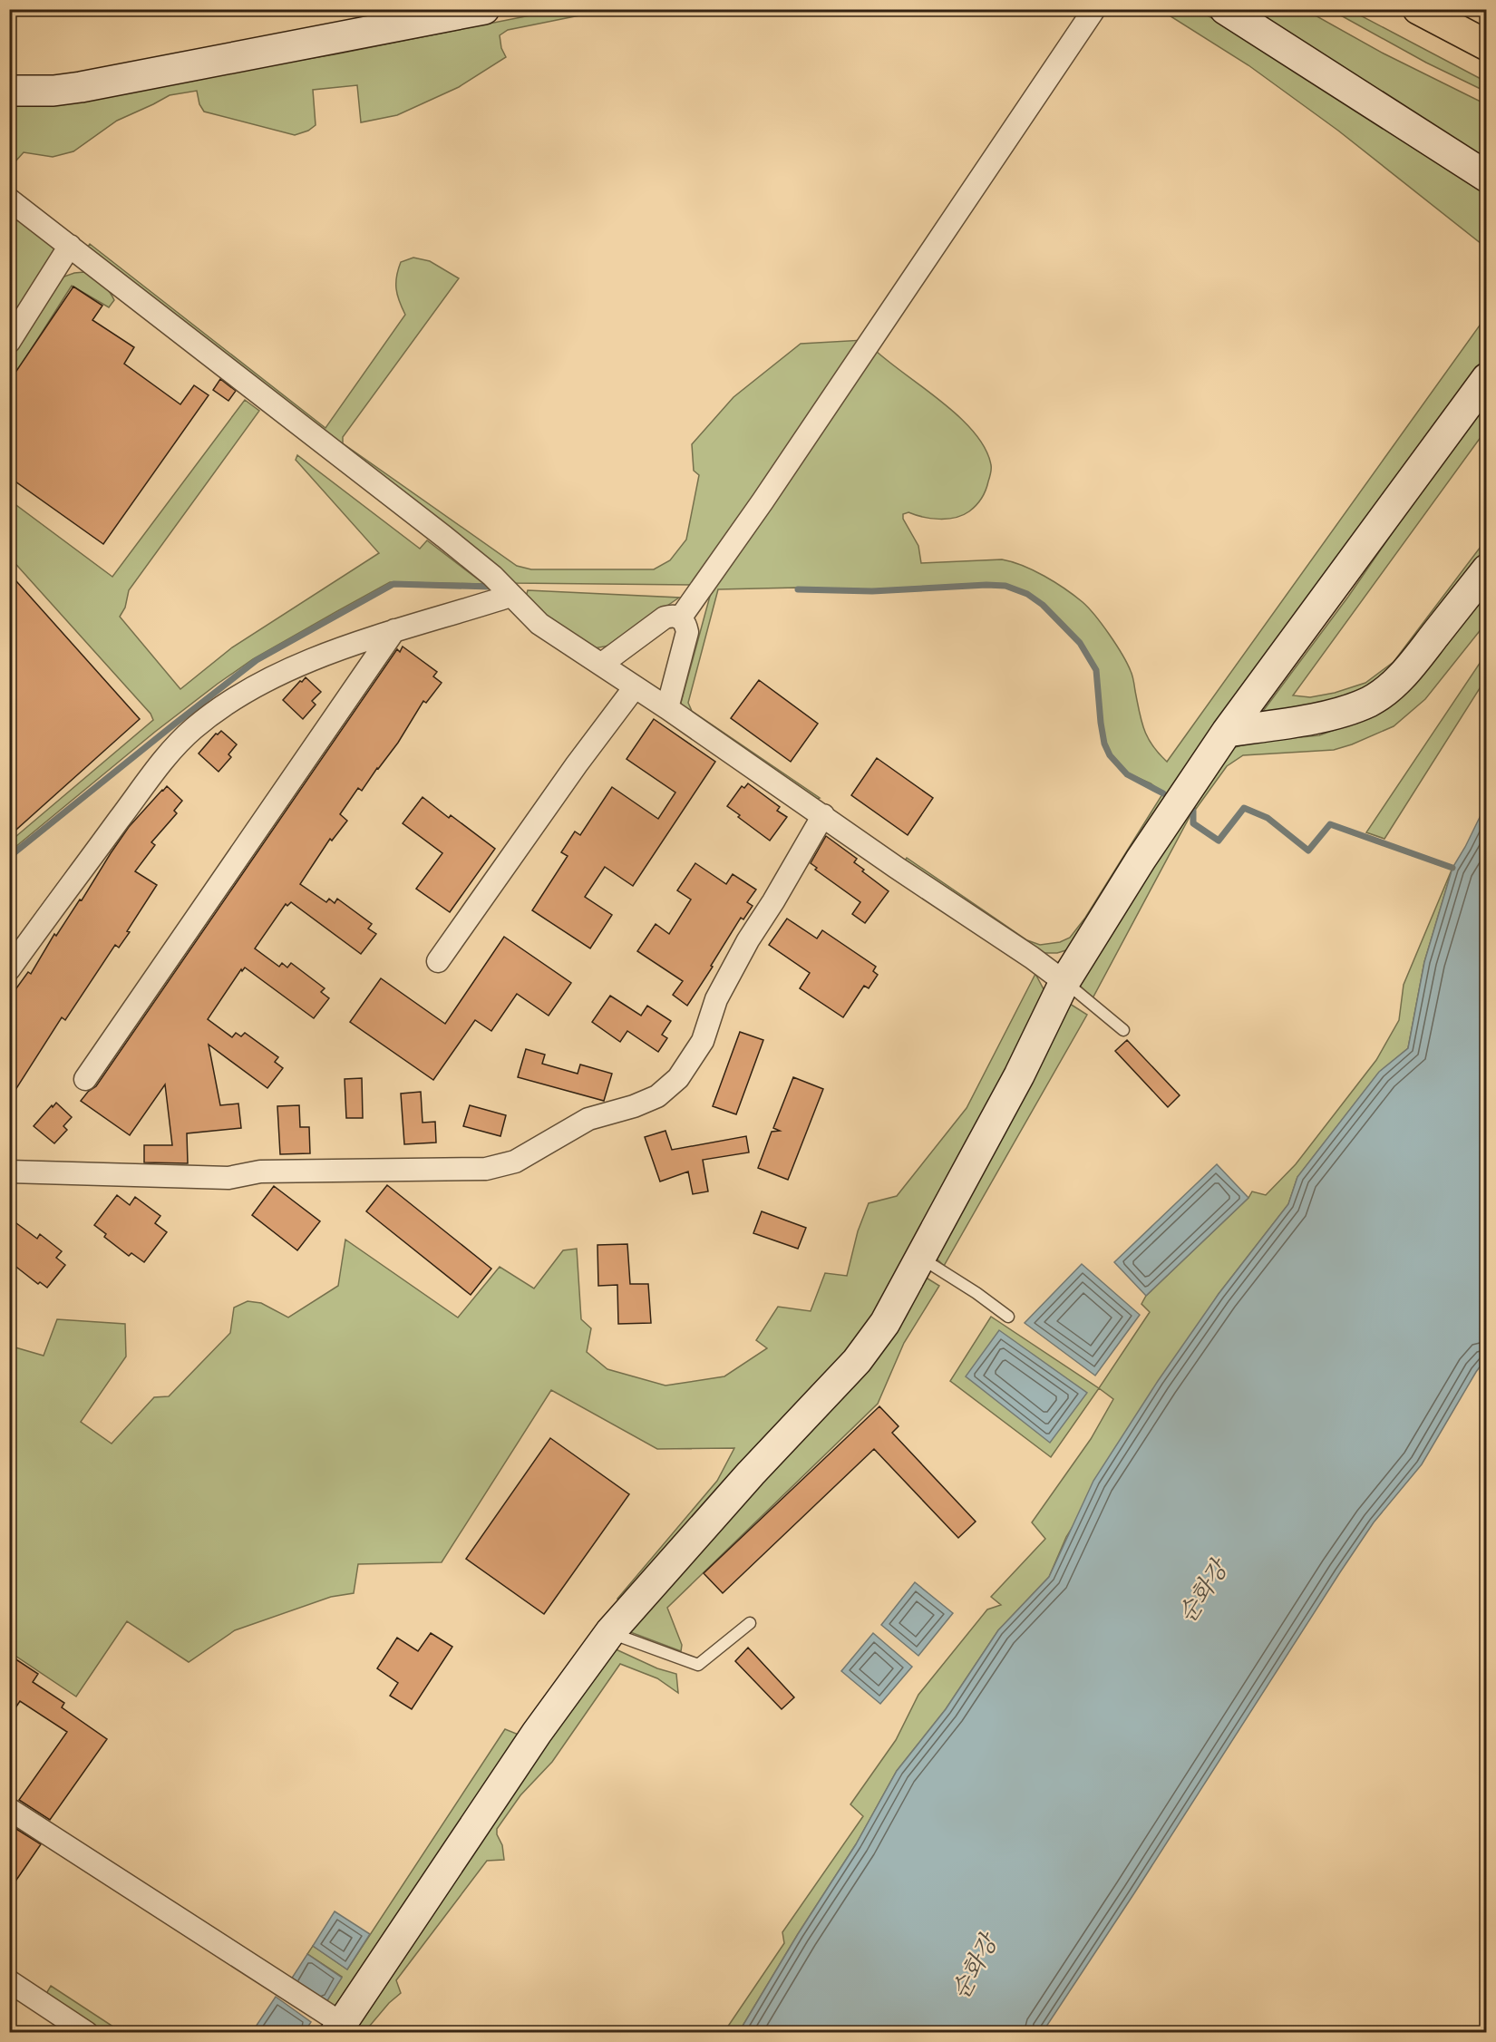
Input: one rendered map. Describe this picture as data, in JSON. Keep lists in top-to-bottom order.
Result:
{
  "water": ["순화강"]
}
